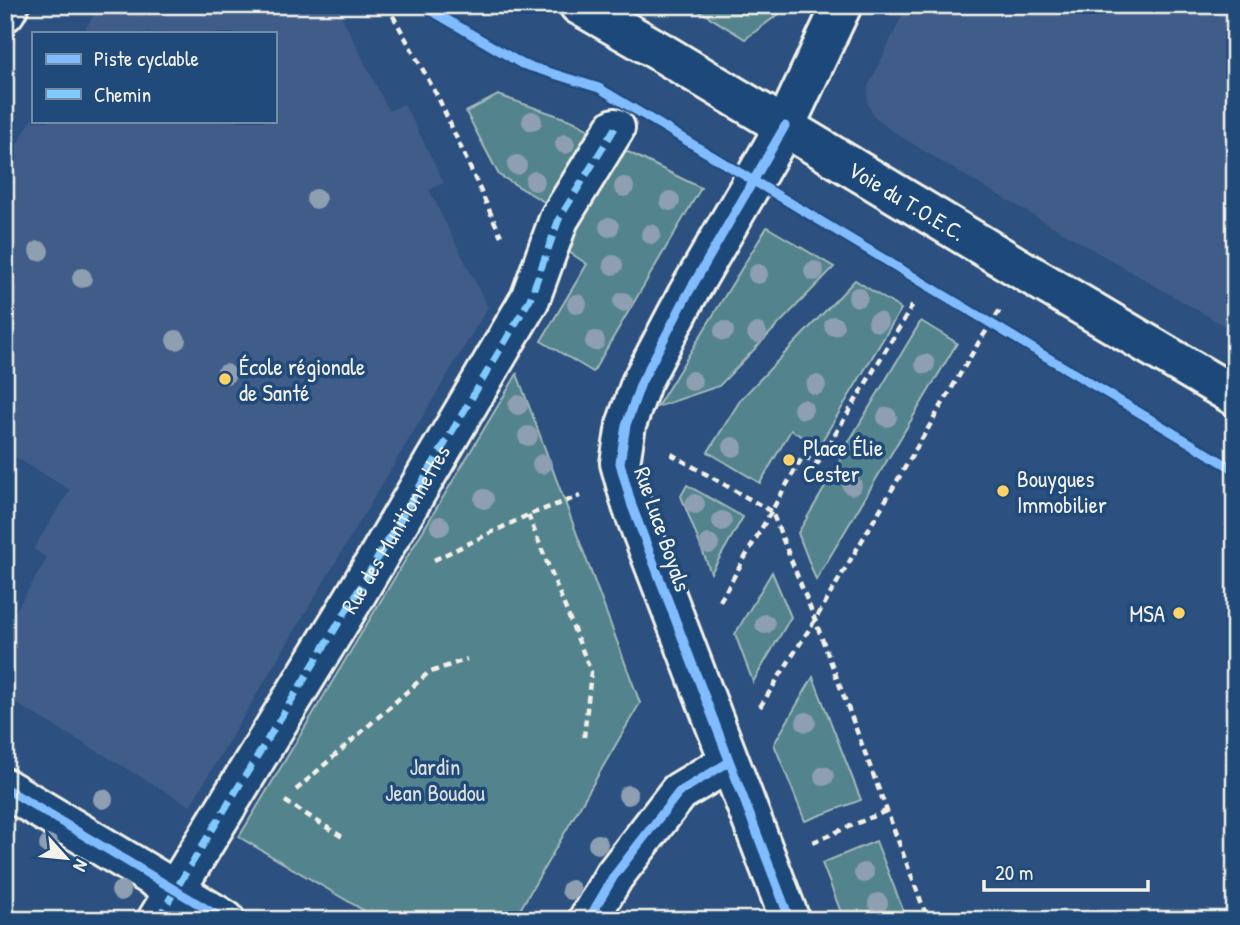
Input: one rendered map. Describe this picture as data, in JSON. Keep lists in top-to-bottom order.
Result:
{
  "streets": {
    "street": ["Voie du T.O.E.C.", "Rue des Munitionnettes", "Rue Luce Boyals"]
  },
  "crossings": [
    ["Voie du T.O.E.C.", "Rue Luce Boyals"]
  ],
  "parks": ["Jardin Jean Boudou"],
  "places": [
    "École régionale de Santé",
    "Place Élie Cester",
    "Bouygues Immobilier",
    "MSA"
  ],
  "legend": ["Piste cyclable", "Chemin"],
  "scale_bar": "20 m",
  "north": "bottom right"
}
